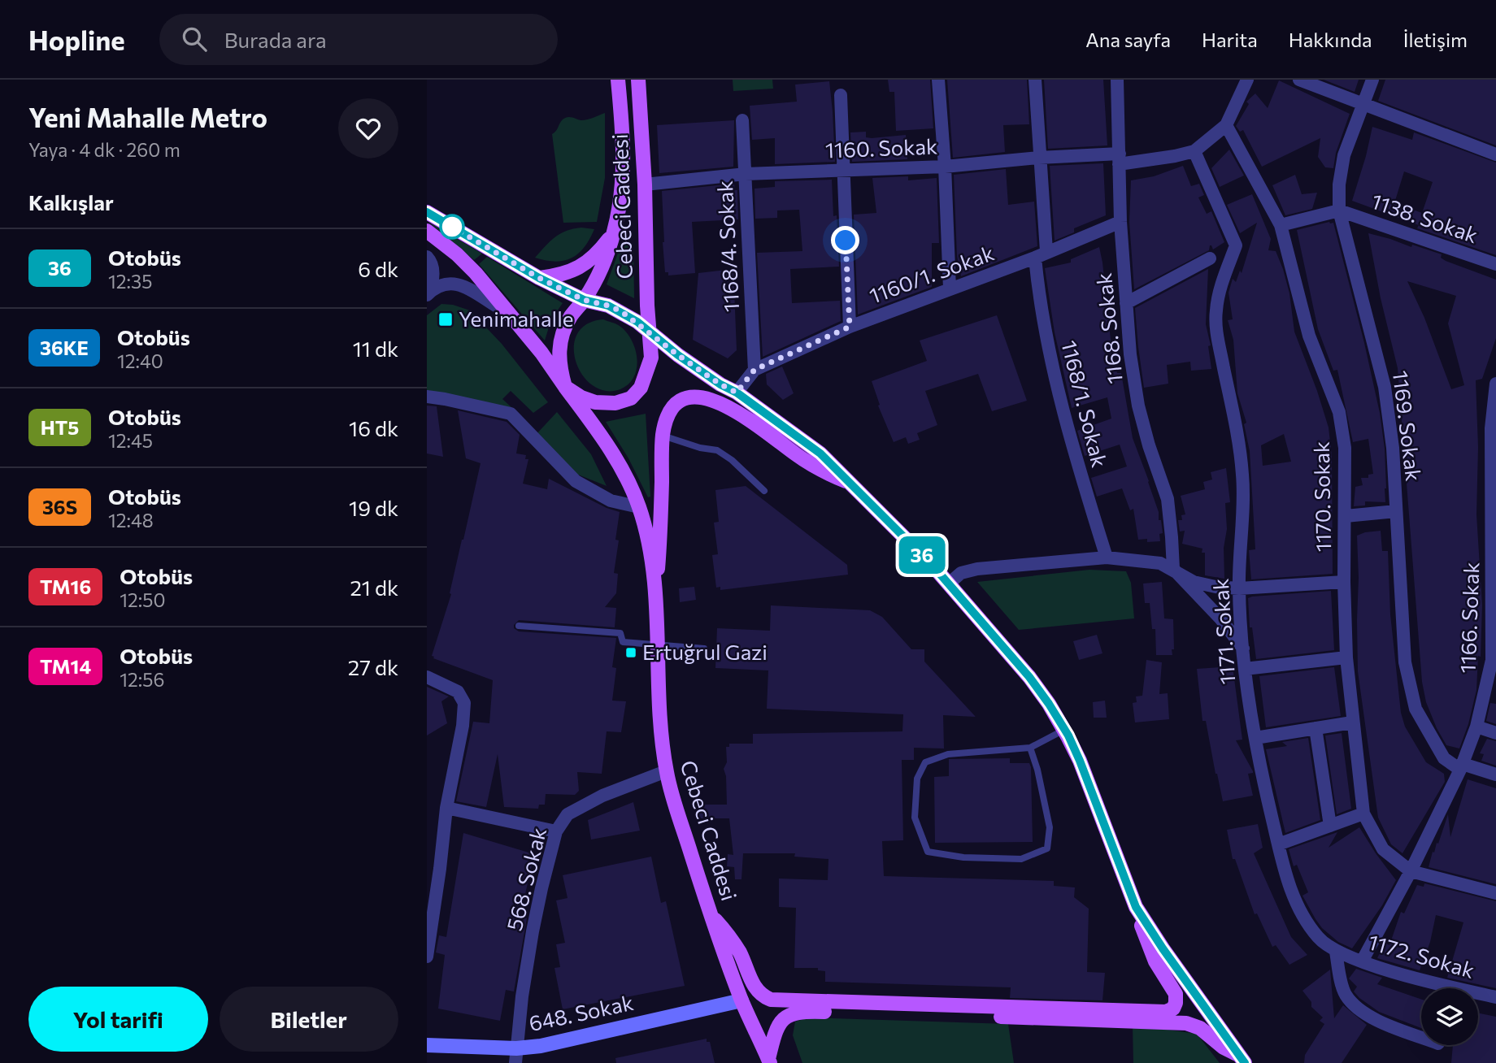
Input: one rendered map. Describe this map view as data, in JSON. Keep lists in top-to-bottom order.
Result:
{
  "streets": {
    "main road": ["Cebeci Caddesi"],
    "street": [
      "1160. Sokak",
      "1138. Sokak",
      "1168/4. Sokak",
      "1160/1. Sokak",
      "1168. Sokak",
      "1168/1. Sokak",
      "1169. Sokak",
      "1170. Sokak",
      "1166. Sokak",
      "1171. Sokak",
      "568. Sokak",
      "1172. Sokak",
      "648. Sokak"
    ]
  },
  "crossings": [
    ["1160. Sokak", "Cebeci Caddesi"],
    ["1160. Sokak", "1168/4. Sokak"],
    ["1160. Sokak", "1168. Sokak"],
    ["1160. Sokak", "1168/1. Sokak"],
    ["1160. Sokak", "1170. Sokak"],
    ["1160. Sokak", "1171. Sokak"],
    ["Cebeci Caddesi", "568. Sokak"],
    ["Cebeci Caddesi", "648. Sokak"],
    ["1138. Sokak", "1169. Sokak"],
    ["1168/4. Sokak", "1160/1. Sokak"],
    ["1160/1. Sokak", "1168. Sokak"],
    ["1160/1. Sokak", "1168/1. Sokak"],
    ["1169. Sokak", "1166. Sokak"],
    ["1170. Sokak", "1166. Sokak"],
    ["1166. Sokak", "1172. Sokak"],
    ["1171. Sokak", "1172. Sokak"],
    ["568. Sokak", "648. Sokak"]
  ],
  "places": {
    "transit": ["Yenimahalle", "Ertuğrul Gazi"]
  },
  "lines": ["bus line 36"],
  "page": {
    "header": "Hopline",
    "search": "Burada ara",
    "nav": [
      "Ana sayfa",
      "Harita",
      "Hakkında",
      "İletişim"
    ],
    "heading": [
      ["Yeni Mahalle Metro", "Yaya · 4 dk · 260 m"],
      "Kalkışlar"
    ],
    "on_map": "36",
    "list": [
      {
        "mark": "36",
        "name": "Otobüs",
        "note": "12:35",
        "value": "6 dk"
      },
      {
        "mark": "36KE",
        "name": "Otobüs",
        "note": "12:40",
        "value": "11 dk"
      },
      {
        "mark": "HT5",
        "name": "Otobüs",
        "note": "12:45",
        "value": "16 dk"
      },
      {
        "mark": "36S",
        "name": "Otobüs",
        "note": "12:48",
        "value": "19 dk"
      },
      {
        "mark": "TM16",
        "name": "Otobüs",
        "note": "12:50",
        "value": "21 dk"
      },
      {
        "mark": "TM14",
        "name": "Otobüs",
        "note": "12:56",
        "value": "27 dk"
      }
    ],
    "buttons": ["Yol tarifi", "Biletler"]
  }
}
